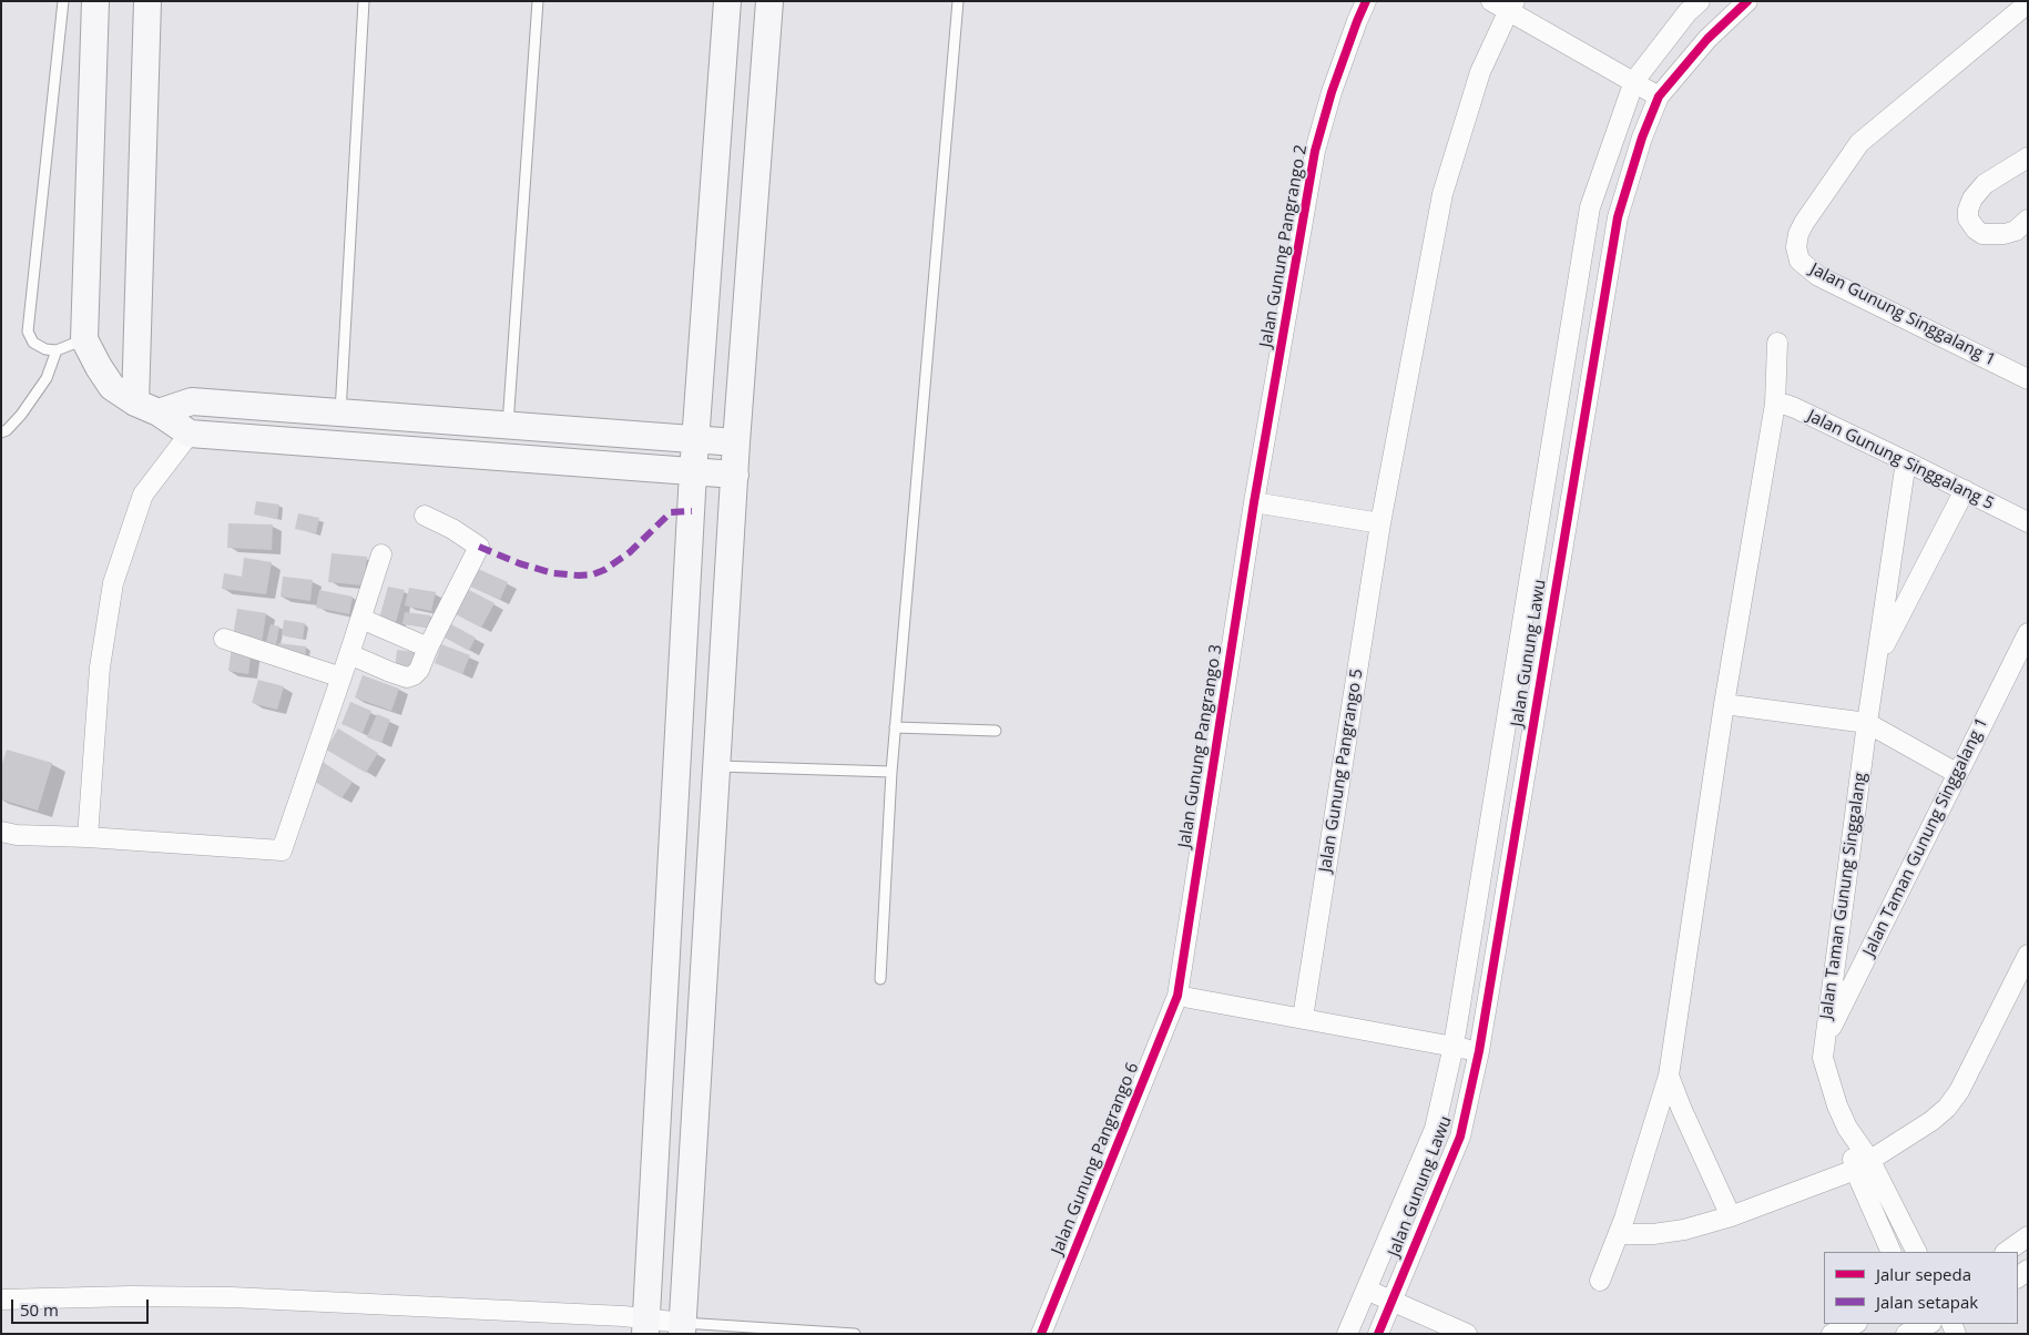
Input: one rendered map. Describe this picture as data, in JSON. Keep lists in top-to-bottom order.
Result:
{
  "streets": {
    "street": [
      "Jalan Gunung Pangrango 2",
      "Jalan Gunung Singgalang 1",
      "Jalan Gunung Singgalang 5",
      "Jalan Gunung Lawu",
      "Jalan Gunung Pangrango 3",
      "Jalan Gunung Pangrango 5",
      "Jalan Taman Gunung Singgalang 1",
      "Jalan Taman Gunung Singgalang",
      "Jalan Gunung Pangrango 6"
    ]
  },
  "crossings": [
    ["Jalan Gunung Pangrango 2", "Jalan Gunung Pangrango 3"],
    ["Jalan Gunung Singgalang 5", "Jalan Taman Gunung Singgalang"],
    ["Jalan Gunung Pangrango 3", "Jalan Gunung Pangrango 6"],
    ["Jalan Taman Gunung Singgalang 1", "Jalan Taman Gunung Singgalang"]
  ],
  "legend": ["Jalur sepeda", "Jalan setapak"],
  "scale_bar": "50 m"
}
